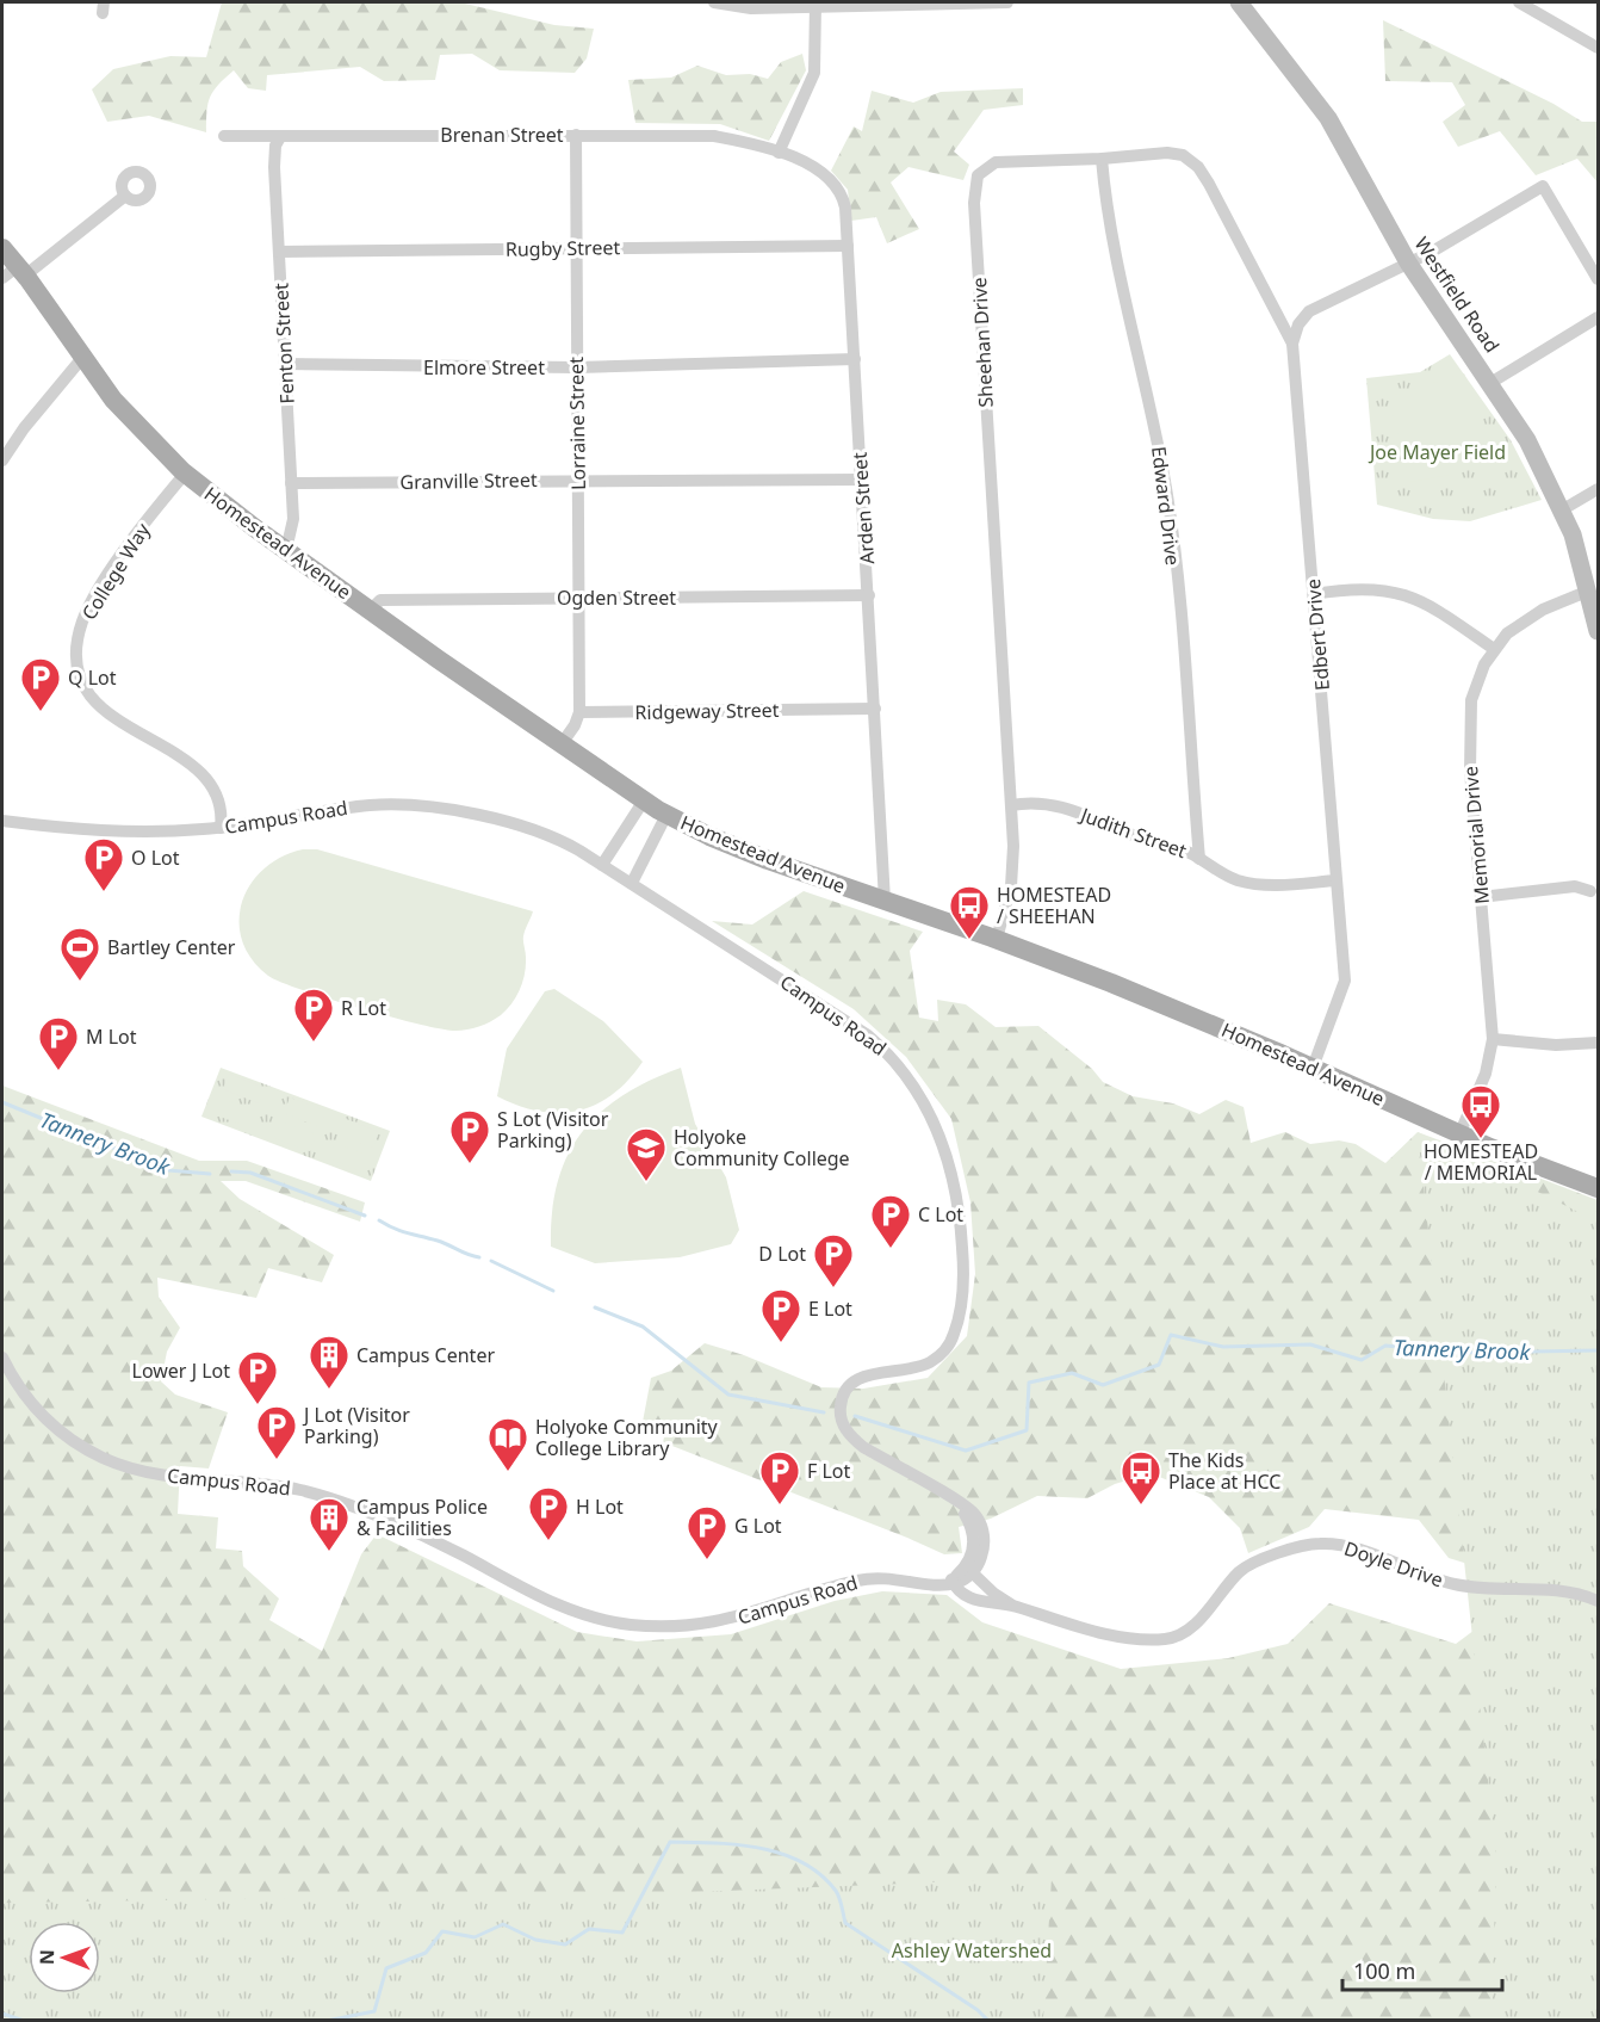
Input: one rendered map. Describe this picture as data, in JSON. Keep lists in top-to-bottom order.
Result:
{
  "streets": {
    "main road": ["Westfield Road", "Homestead Avenue"],
    "street": [
      "Brenan Street",
      "Rugby Street",
      "Sheehan Drive",
      "Fenton Street",
      "Elmore Street",
      "Lorraine Street",
      "Granville Street",
      "Edward Drive",
      "Arden Street",
      "College Way",
      "Ogden Street",
      "Edbert Drive",
      "Ridgeway Street",
      "Campus Road",
      "Judith Street",
      "Memorial Drive",
      "Doyle Drive"
    ]
  },
  "crossings": [
    ["Brenan Street", "Fenton Street"],
    ["Brenan Street", "Lorraine Street"],
    ["Brenan Street", "Arden Street"],
    ["Rugby Street", "Fenton Street"],
    ["Rugby Street", "Lorraine Street"],
    ["Rugby Street", "Arden Street"],
    ["Westfield Road", "Memorial Drive"],
    ["Sheehan Drive", "Edward Drive"],
    ["Sheehan Drive", "Homestead Avenue"],
    ["Sheehan Drive", "Edbert Drive"],
    ["Sheehan Drive", "Judith Street"],
    ["Fenton Street", "Elmore Street"],
    ["Fenton Street", "Granville Street"],
    ["Fenton Street", "Homestead Avenue"],
    ["Elmore Street", "Lorraine Street"],
    ["Elmore Street", "Arden Street"],
    ["Lorraine Street", "Granville Street"],
    ["Lorraine Street", "Ogden Street"],
    ["Lorraine Street", "Ridgeway Street"],
    ["Granville Street", "Arden Street"],
    ["Edward Drive", "Judith Street"],
    ["Arden Street", "Homestead Avenue"],
    ["Arden Street", "Ogden Street"],
    ["Arden Street", "Ridgeway Street"],
    ["Homestead Avenue", "College Way"],
    ["Homestead Avenue", "Ogden Street"],
    ["Homestead Avenue", "Edbert Drive"],
    ["Homestead Avenue", "Memorial Drive"],
    ["College Way", "Campus Road"],
    ["Edbert Drive", "Judith Street"],
    ["Campus Road", "Doyle Drive"]
  ],
  "water": ["Tannery Brook"],
  "parks": ["Joe Mayer Field", "Ashley Watershed"],
  "places": {
    "parking": [
      "Q Lot",
      "O Lot",
      "R Lot",
      "M Lot",
      "S Lot (Visitor Parking)",
      "C Lot",
      "D Lot",
      "E Lot",
      "Lower J Lot",
      "J Lot (Visitor Parking)",
      "F Lot",
      "H Lot",
      "G Lot"
    ],
    "bus stop": ["HOMESTEAD / SHEEHAN", "HOMESTEAD / MEMORIAL", "The Kids Place at HCC"],
    "sports": ["Bartley Center"],
    "school or university": ["Holyoke Community College"],
    "building": ["Campus Center", "Campus Police & Facilities"],
    "library": ["Holyoke Community College Library"]
  },
  "scale_bar": "100 m",
  "north": "left"
}
